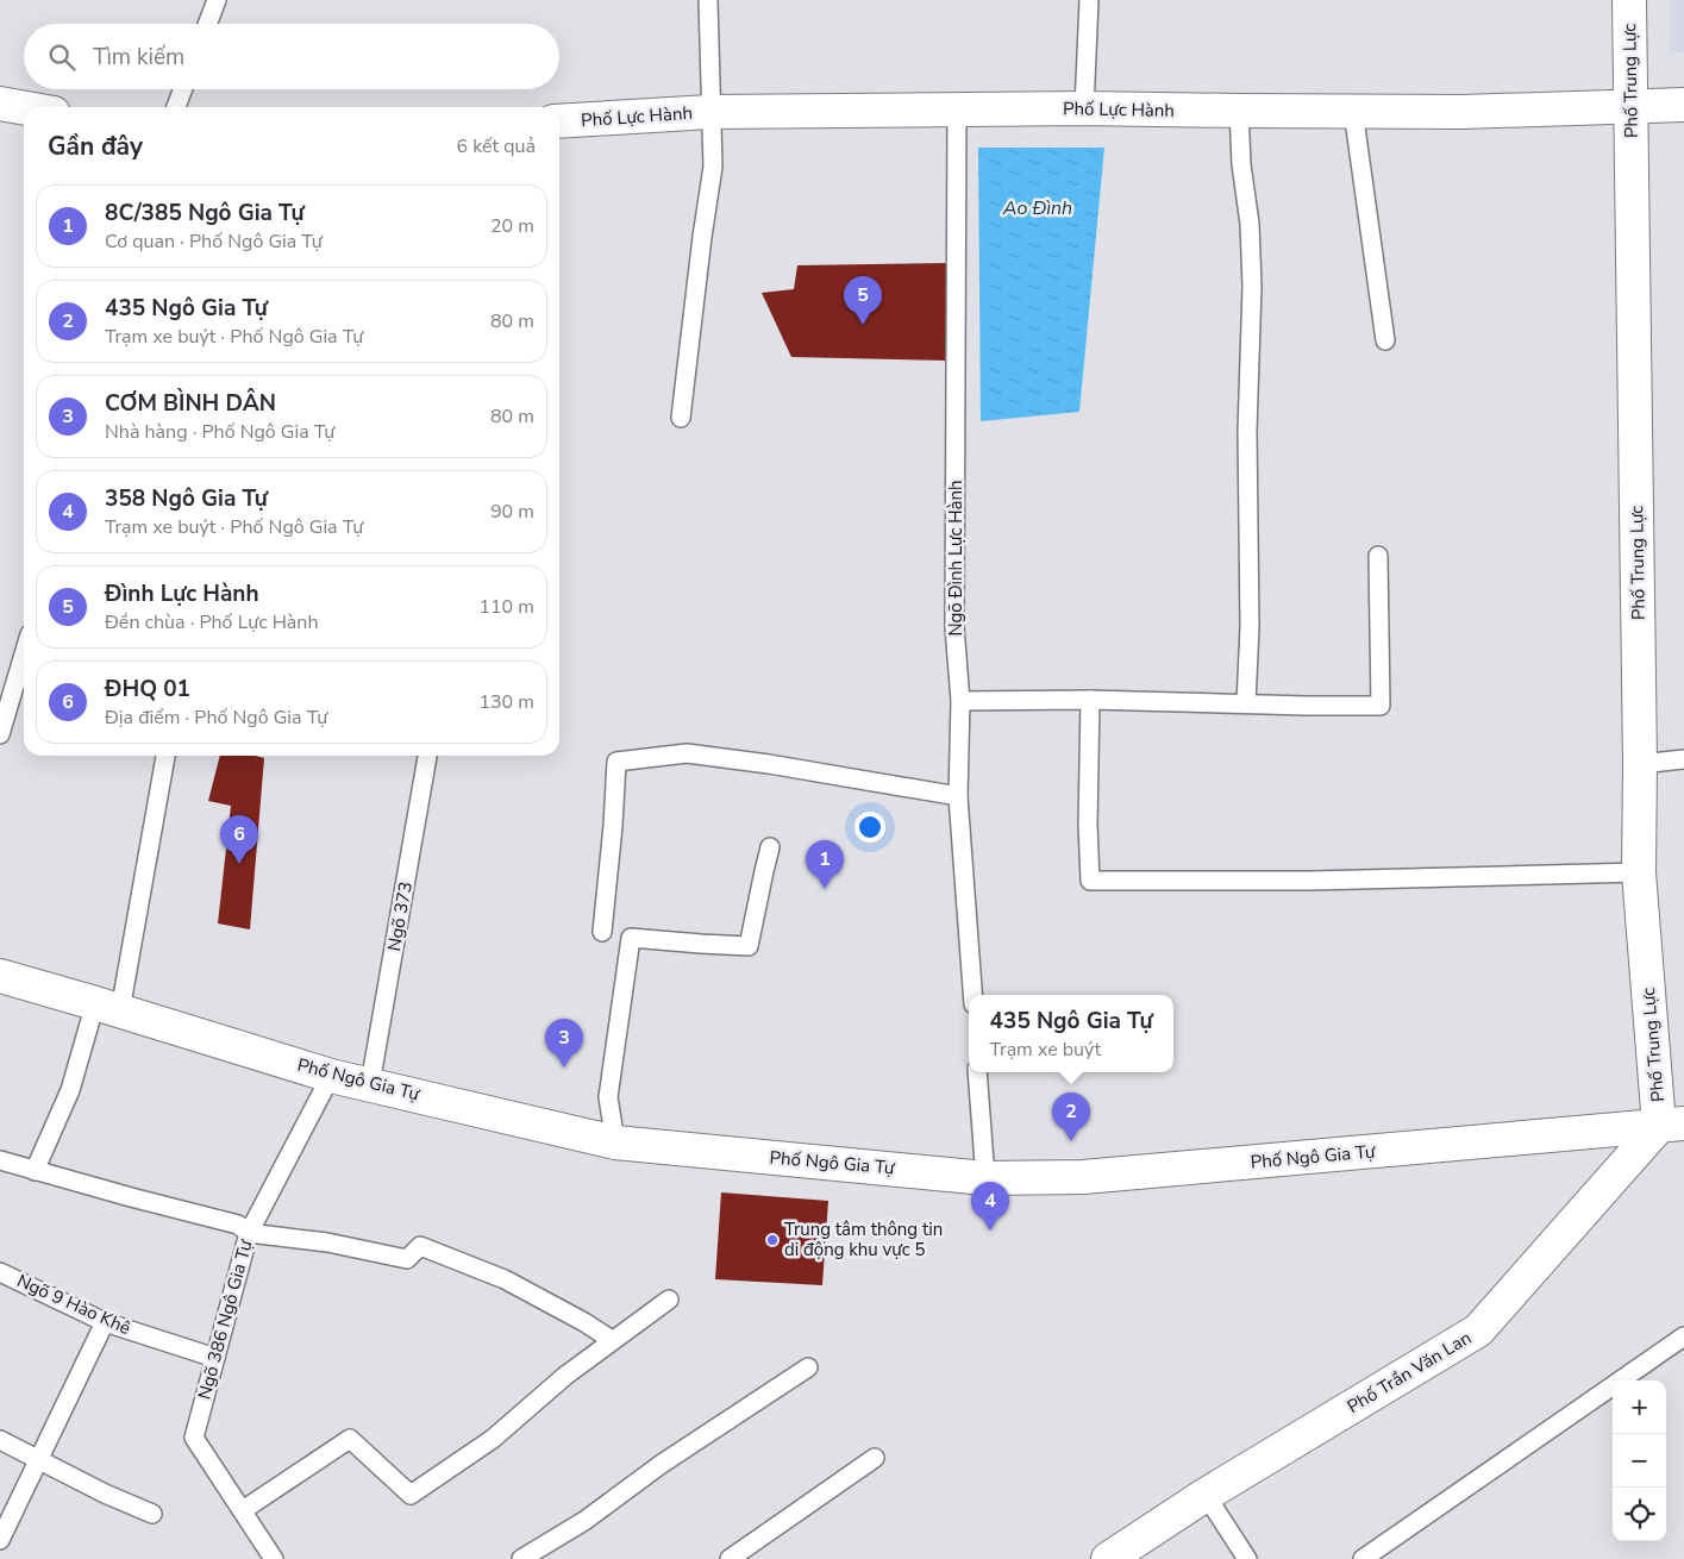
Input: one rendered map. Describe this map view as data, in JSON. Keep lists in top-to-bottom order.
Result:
{
  "streets": {
    "street": [
      "Phố Trung Lực",
      "Phố Lực Hành",
      "Phố Ngô Gia Tự",
      "Phố Trần Văn Lan"
    ],
    "lane": [
      "Ngõ Đình Lực Hành",
      "Ngõ 373",
      "Ngõ 9 Hào Khê",
      "Ngõ 386 Ngô Gia Tự"
    ]
  },
  "crossings": [
    ["Phố Trung Lực", "Phố Lực Hành"],
    ["Phố Trung Lực", "Phố Ngô Gia Tự"],
    ["Phố Trung Lực", "Phố Trần Văn Lan"],
    ["Phố Lực Hành", "Ngõ Đình Lực Hành"],
    ["Ngõ 373", "Phố Ngô Gia Tự"],
    ["Phố Ngô Gia Tự", "Ngõ 386 Ngô Gia Tự"],
    ["Phố Ngô Gia Tự", "Phố Trần Văn Lan"],
    ["Ngõ 9 Hào Khê", "Ngõ 386 Ngô Gia Tự"]
  ],
  "water": ["Ao Đình"],
  "places": ["Trung tâm thông tin di động khu vực 5"],
  "page": {
    "search": "Tìm kiếm",
    "heading": ["Gần đây", "6 kết quả"],
    "list": [
      {
        "mark": "1",
        "name": "8C/385 Ngô Gia Tự",
        "note": "Cơ quan · Phố Ngô Gia Tự",
        "value": "20 m"
      },
      {
        "mark": "2",
        "name": "435 Ngô Gia Tự",
        "note": "Trạm xe buýt · Phố Ngô Gia Tự",
        "value": "80 m"
      },
      {
        "mark": "3",
        "name": "CƠM BÌNH DÂN",
        "note": "Nhà hàng · Phố Ngô Gia Tự",
        "value": "80 m"
      },
      {
        "mark": "4",
        "name": "358 Ngô Gia Tự",
        "note": "Trạm xe buýt · Phố Ngô Gia Tự",
        "value": "90 m"
      },
      {
        "mark": "5",
        "name": "Đình Lực Hành",
        "note": "Đền chùa · Phố Lực Hành",
        "value": "110 m"
      },
      {
        "mark": "6",
        "name": "ĐHQ 01",
        "note": "Địa điểm · Phố Ngô Gia Tự",
        "value": "130 m"
      }
    ],
    "pins": [
      "5",
      "6",
      "1",
      "3",
      "2",
      "4"
    ],
    "popup": ["435 Ngô Gia Tự", "Trạm xe buýt"],
    "map_buttons": ["+", "−"]
  }
}
